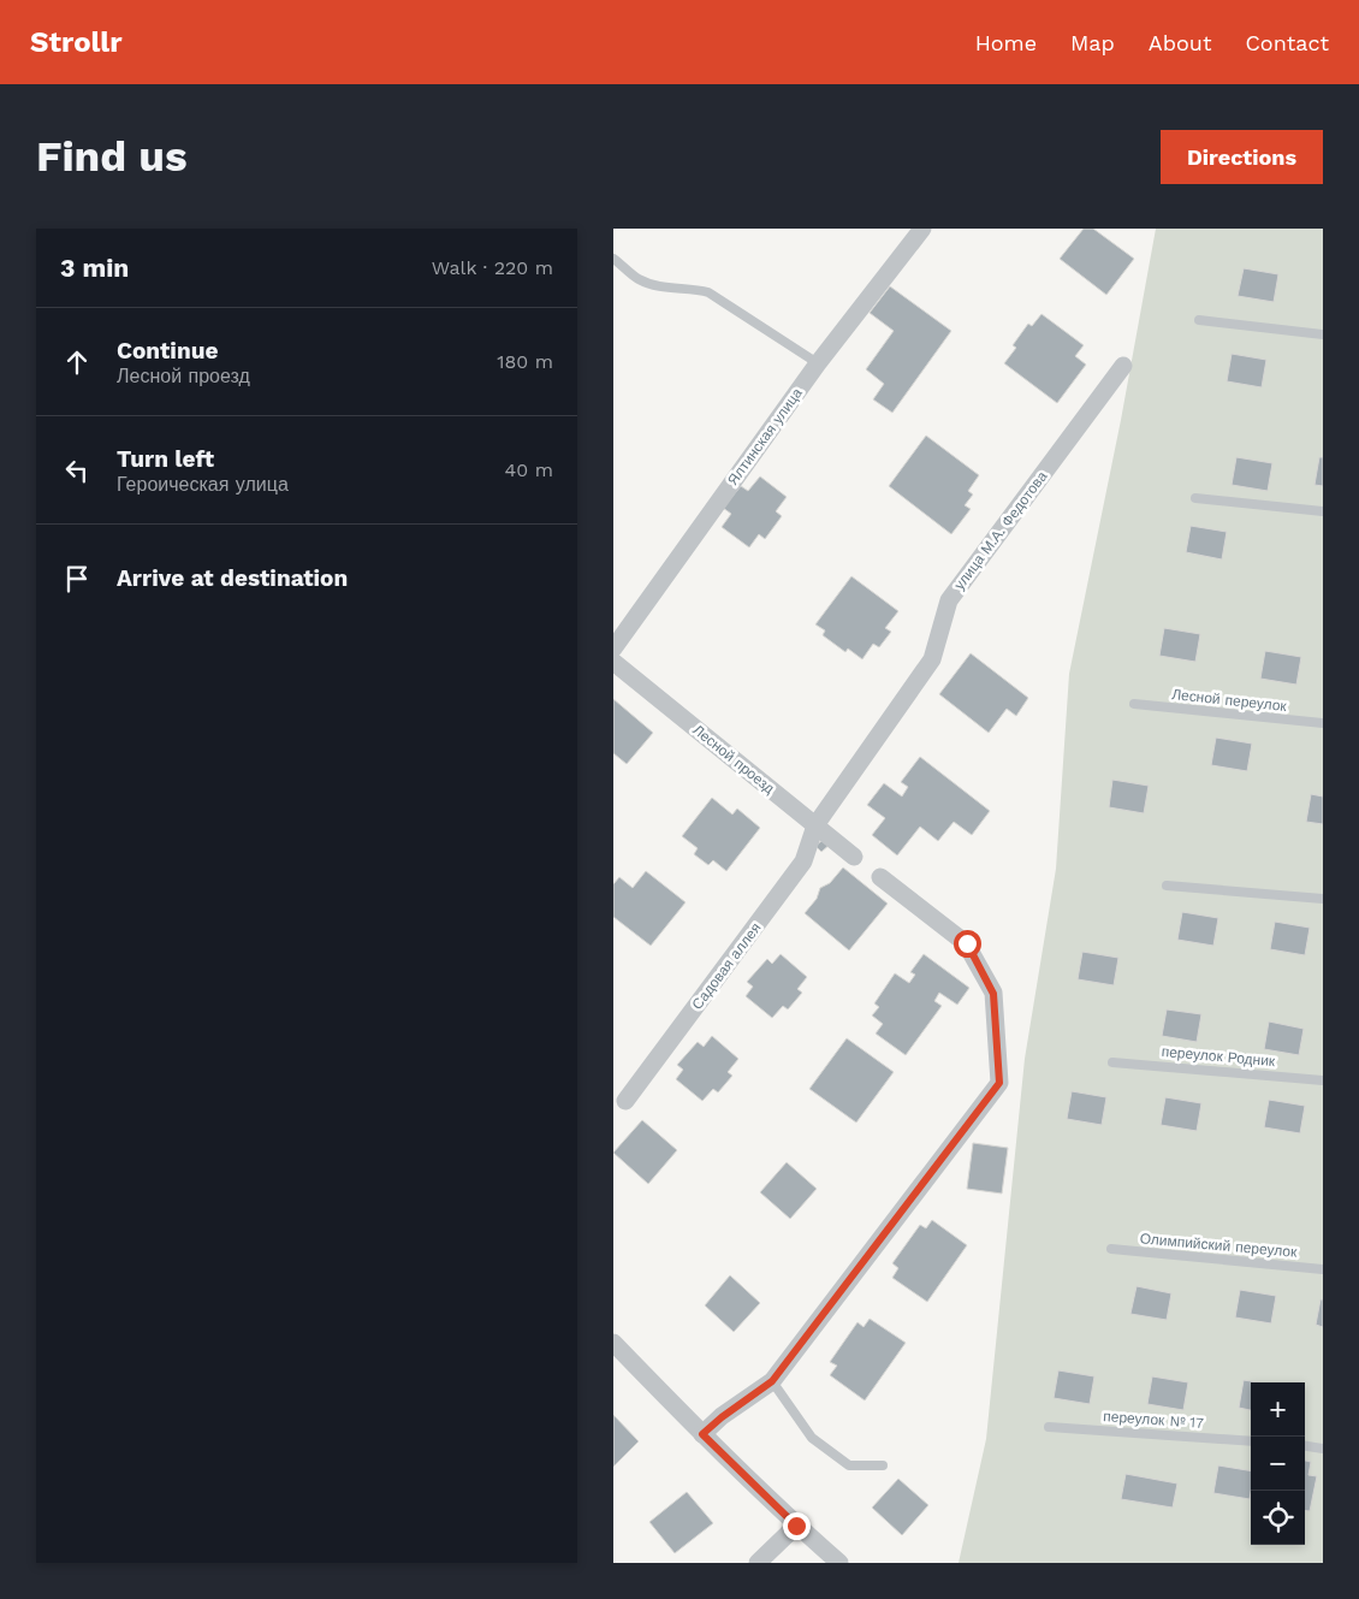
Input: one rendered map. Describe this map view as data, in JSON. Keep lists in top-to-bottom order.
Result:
{
  "streets": {
    "street": [
      "Ялтинская улица",
      "улица М.А. Федотова",
      "Лесной проезд",
      "Садовая аллея"
    ],
    "lane": [
      "Лесной переулок",
      "переулок Родник",
      "Олимпийский переулок",
      "переулок № 17"
    ]
  },
  "crossings": [
    ["улица М.А. Федотова", "Лесной проезд"],
    ["улица М.А. Федотова", "Садовая аллея"],
    ["Лесной проезд", "Садовая аллея"]
  ],
  "page": {
    "header": "Strollr",
    "nav": [
      "Home",
      "Map",
      "About",
      "Contact"
    ],
    "buttons": "Directions",
    "title": "Find us",
    "heading": ["3 min", "Walk · 220 m"],
    "list": [
      ["Continue", "Лесной проезд", "180 m"],
      ["Turn left", "Героическая улица", "40 m"],
      "Arrive at destination"
    ],
    "map_buttons": ["+", "−"]
  }
}
